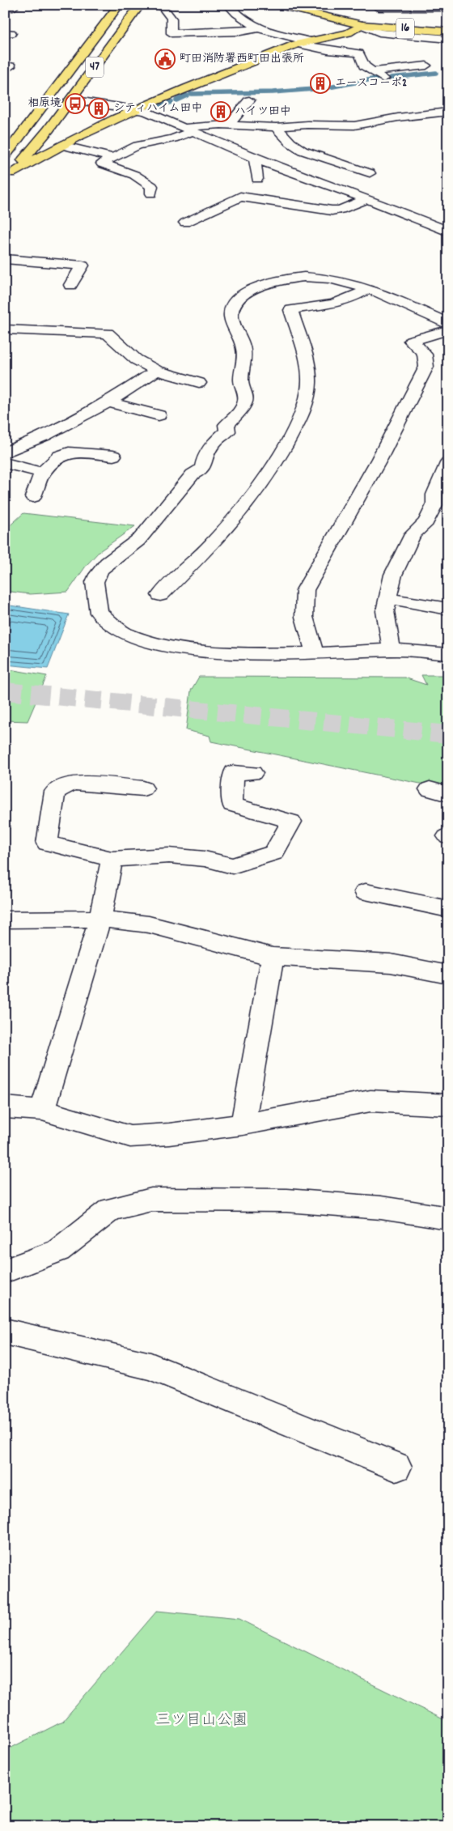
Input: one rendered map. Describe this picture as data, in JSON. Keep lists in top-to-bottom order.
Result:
{
  "streets": {
    "main road": ["16", "47"]
  },
  "crossings": [
    ["16", "47"]
  ],
  "parks": ["三ツ目山公園"],
  "places": {
    "public building": ["町田消防署西町田出張所"],
    "building": ["エースコーポ2", "シティハイム田中", "ハイツ田中"],
    "bus stop": ["相原境"]
  }
}
